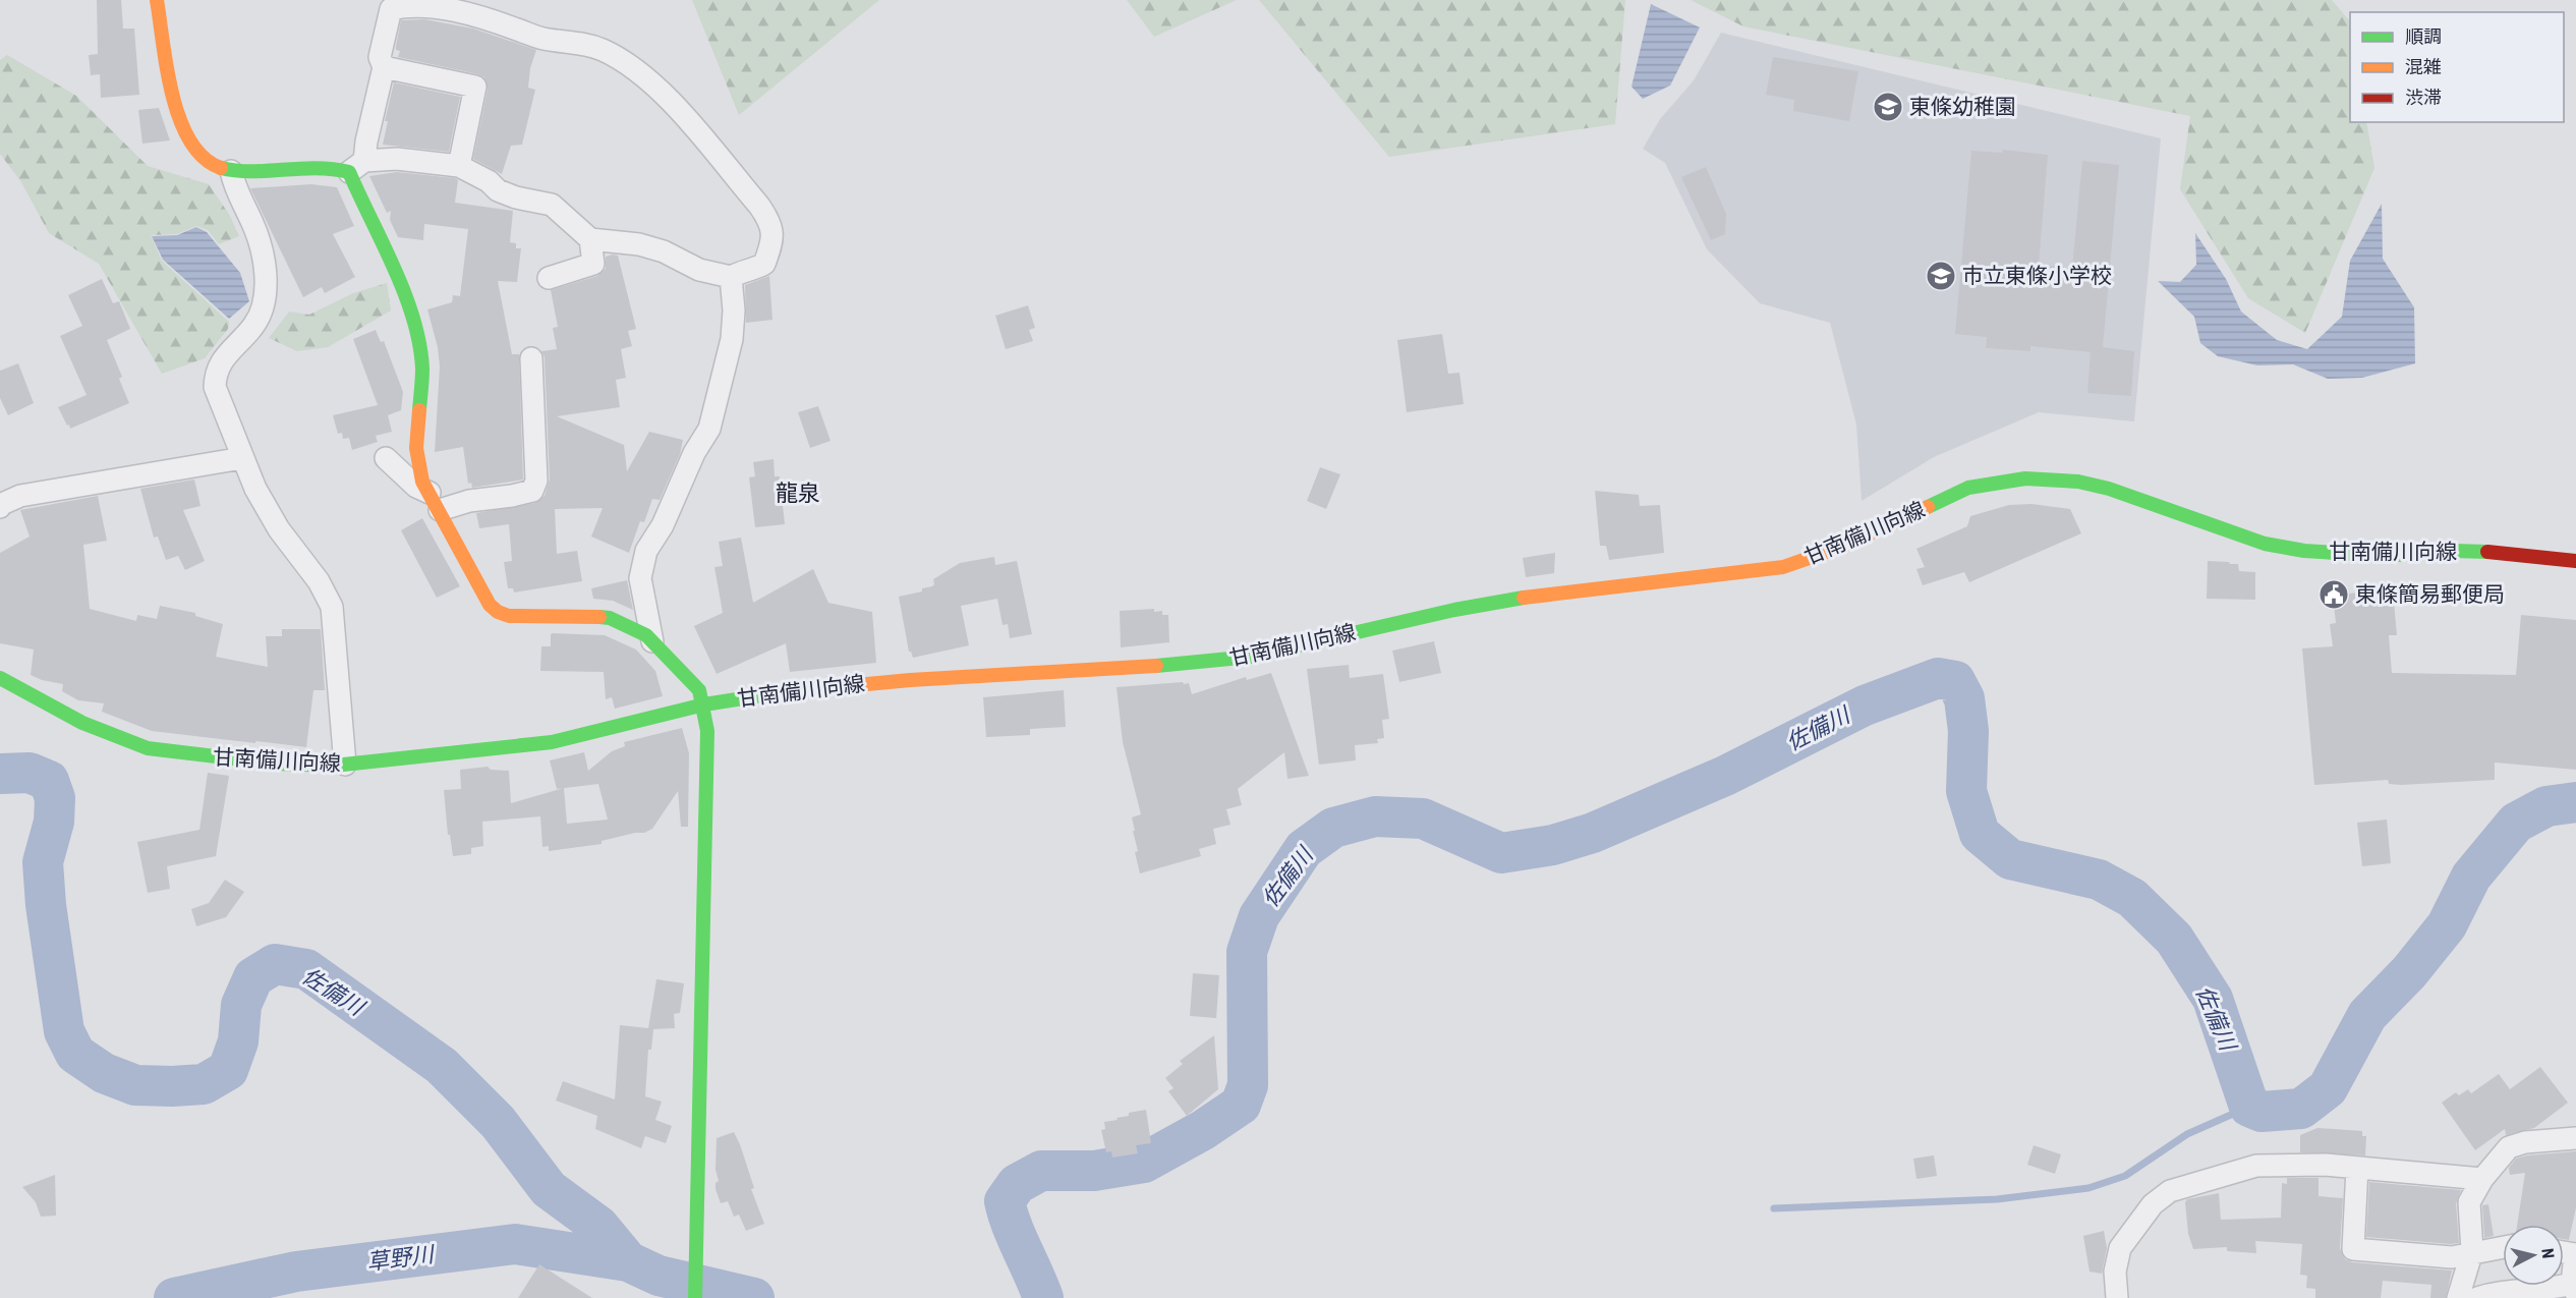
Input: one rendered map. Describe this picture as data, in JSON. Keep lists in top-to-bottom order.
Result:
{
  "streets": {
    "main road": ["甘南備川向線"]
  },
  "districts": ["龍泉"],
  "water": ["佐備川", "草野川"],
  "places": {
    "school or university": ["東條幼稚園", "市立東條小学校"],
    "public building": ["東條簡易郵便局"]
  },
  "legend": ["順調", "混雑", "渋滞"],
  "north": "right"
}
